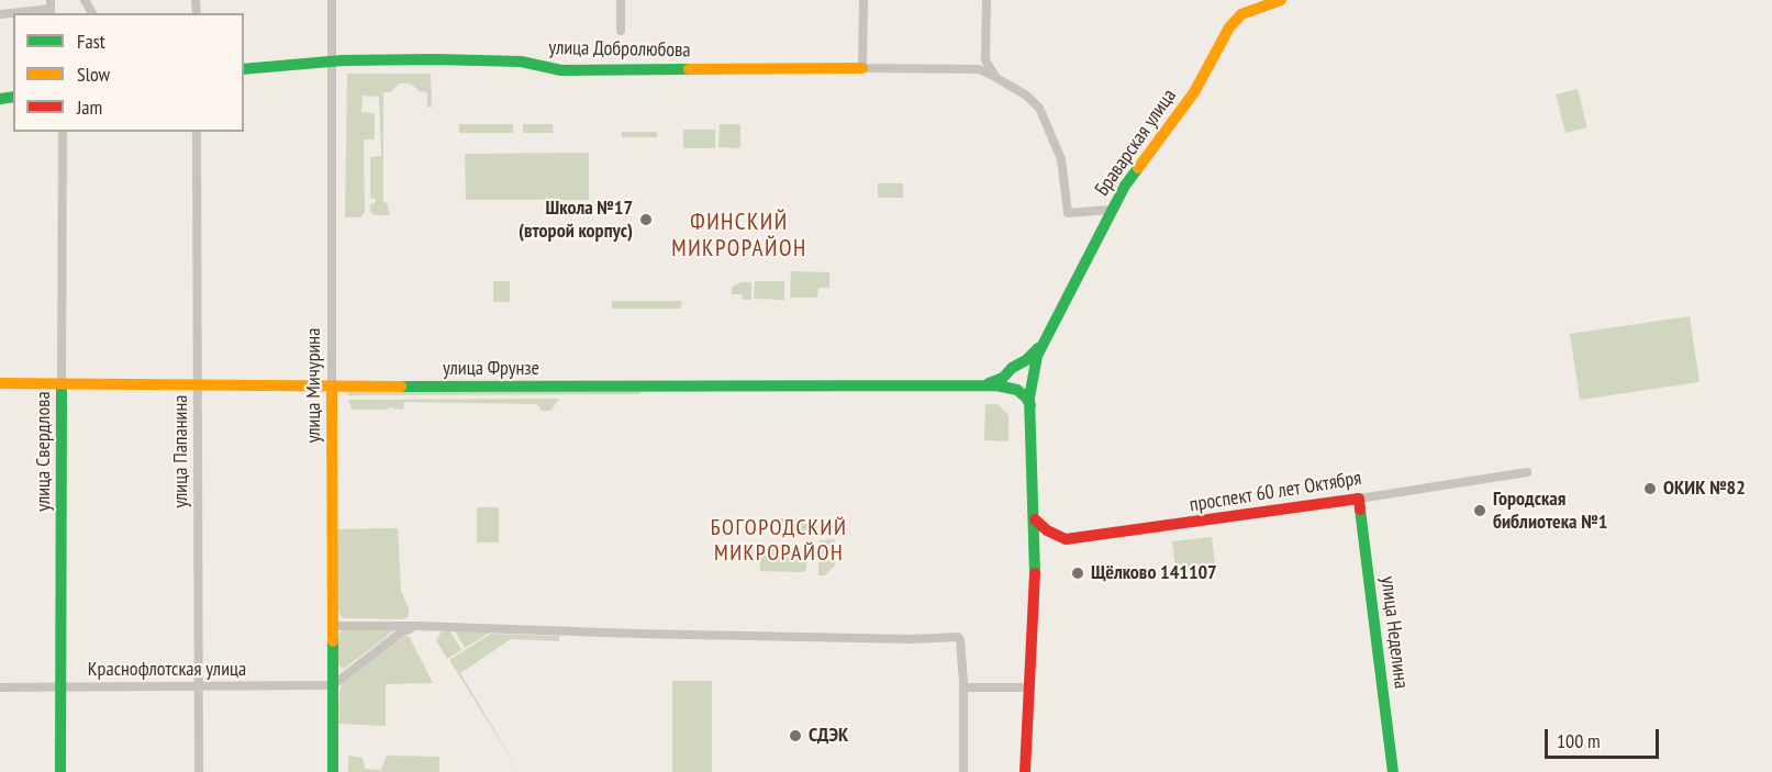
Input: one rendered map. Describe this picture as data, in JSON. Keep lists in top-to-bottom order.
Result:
{
  "streets": {
    "street": [
      "улица Добролюбова",
      "Браварская улица",
      "улица Фрунзе",
      "улица Мичурина",
      "улица Свердлова",
      "улица Папанина",
      "проспект 60 лет Октября",
      "улица Неделина",
      "Краснофлотская улица"
    ]
  },
  "crossings": [
    ["улица Добролюбова", "улица Мичурина"],
    ["улица Фрунзе", "улица Мичурина"],
    ["улица Фрунзе", "улица Свердлова"],
    ["улица Фрунзе", "улица Папанина"],
    ["улица Мичурина", "Краснофлотская улица"],
    ["улица Свердлова", "Краснофлотская улица"],
    ["улица Папанина", "Краснофлотская улица"],
    ["проспект 60 лет Октября", "улица Неделина"]
  ],
  "districts": ["ФИНСКИЙ МИКРОРАЙОН", "БОГОРОДСКИЙ МИКРОРАЙОН"],
  "places": [
    "Школа №17 (второй корпус)",
    "ОКИК №82",
    "Городская библиотека №1",
    "Щёлково 141107",
    "СДЭК"
  ],
  "legend": ["Fast", "Slow", "Jam"],
  "scale_bar": "100 m"
}
